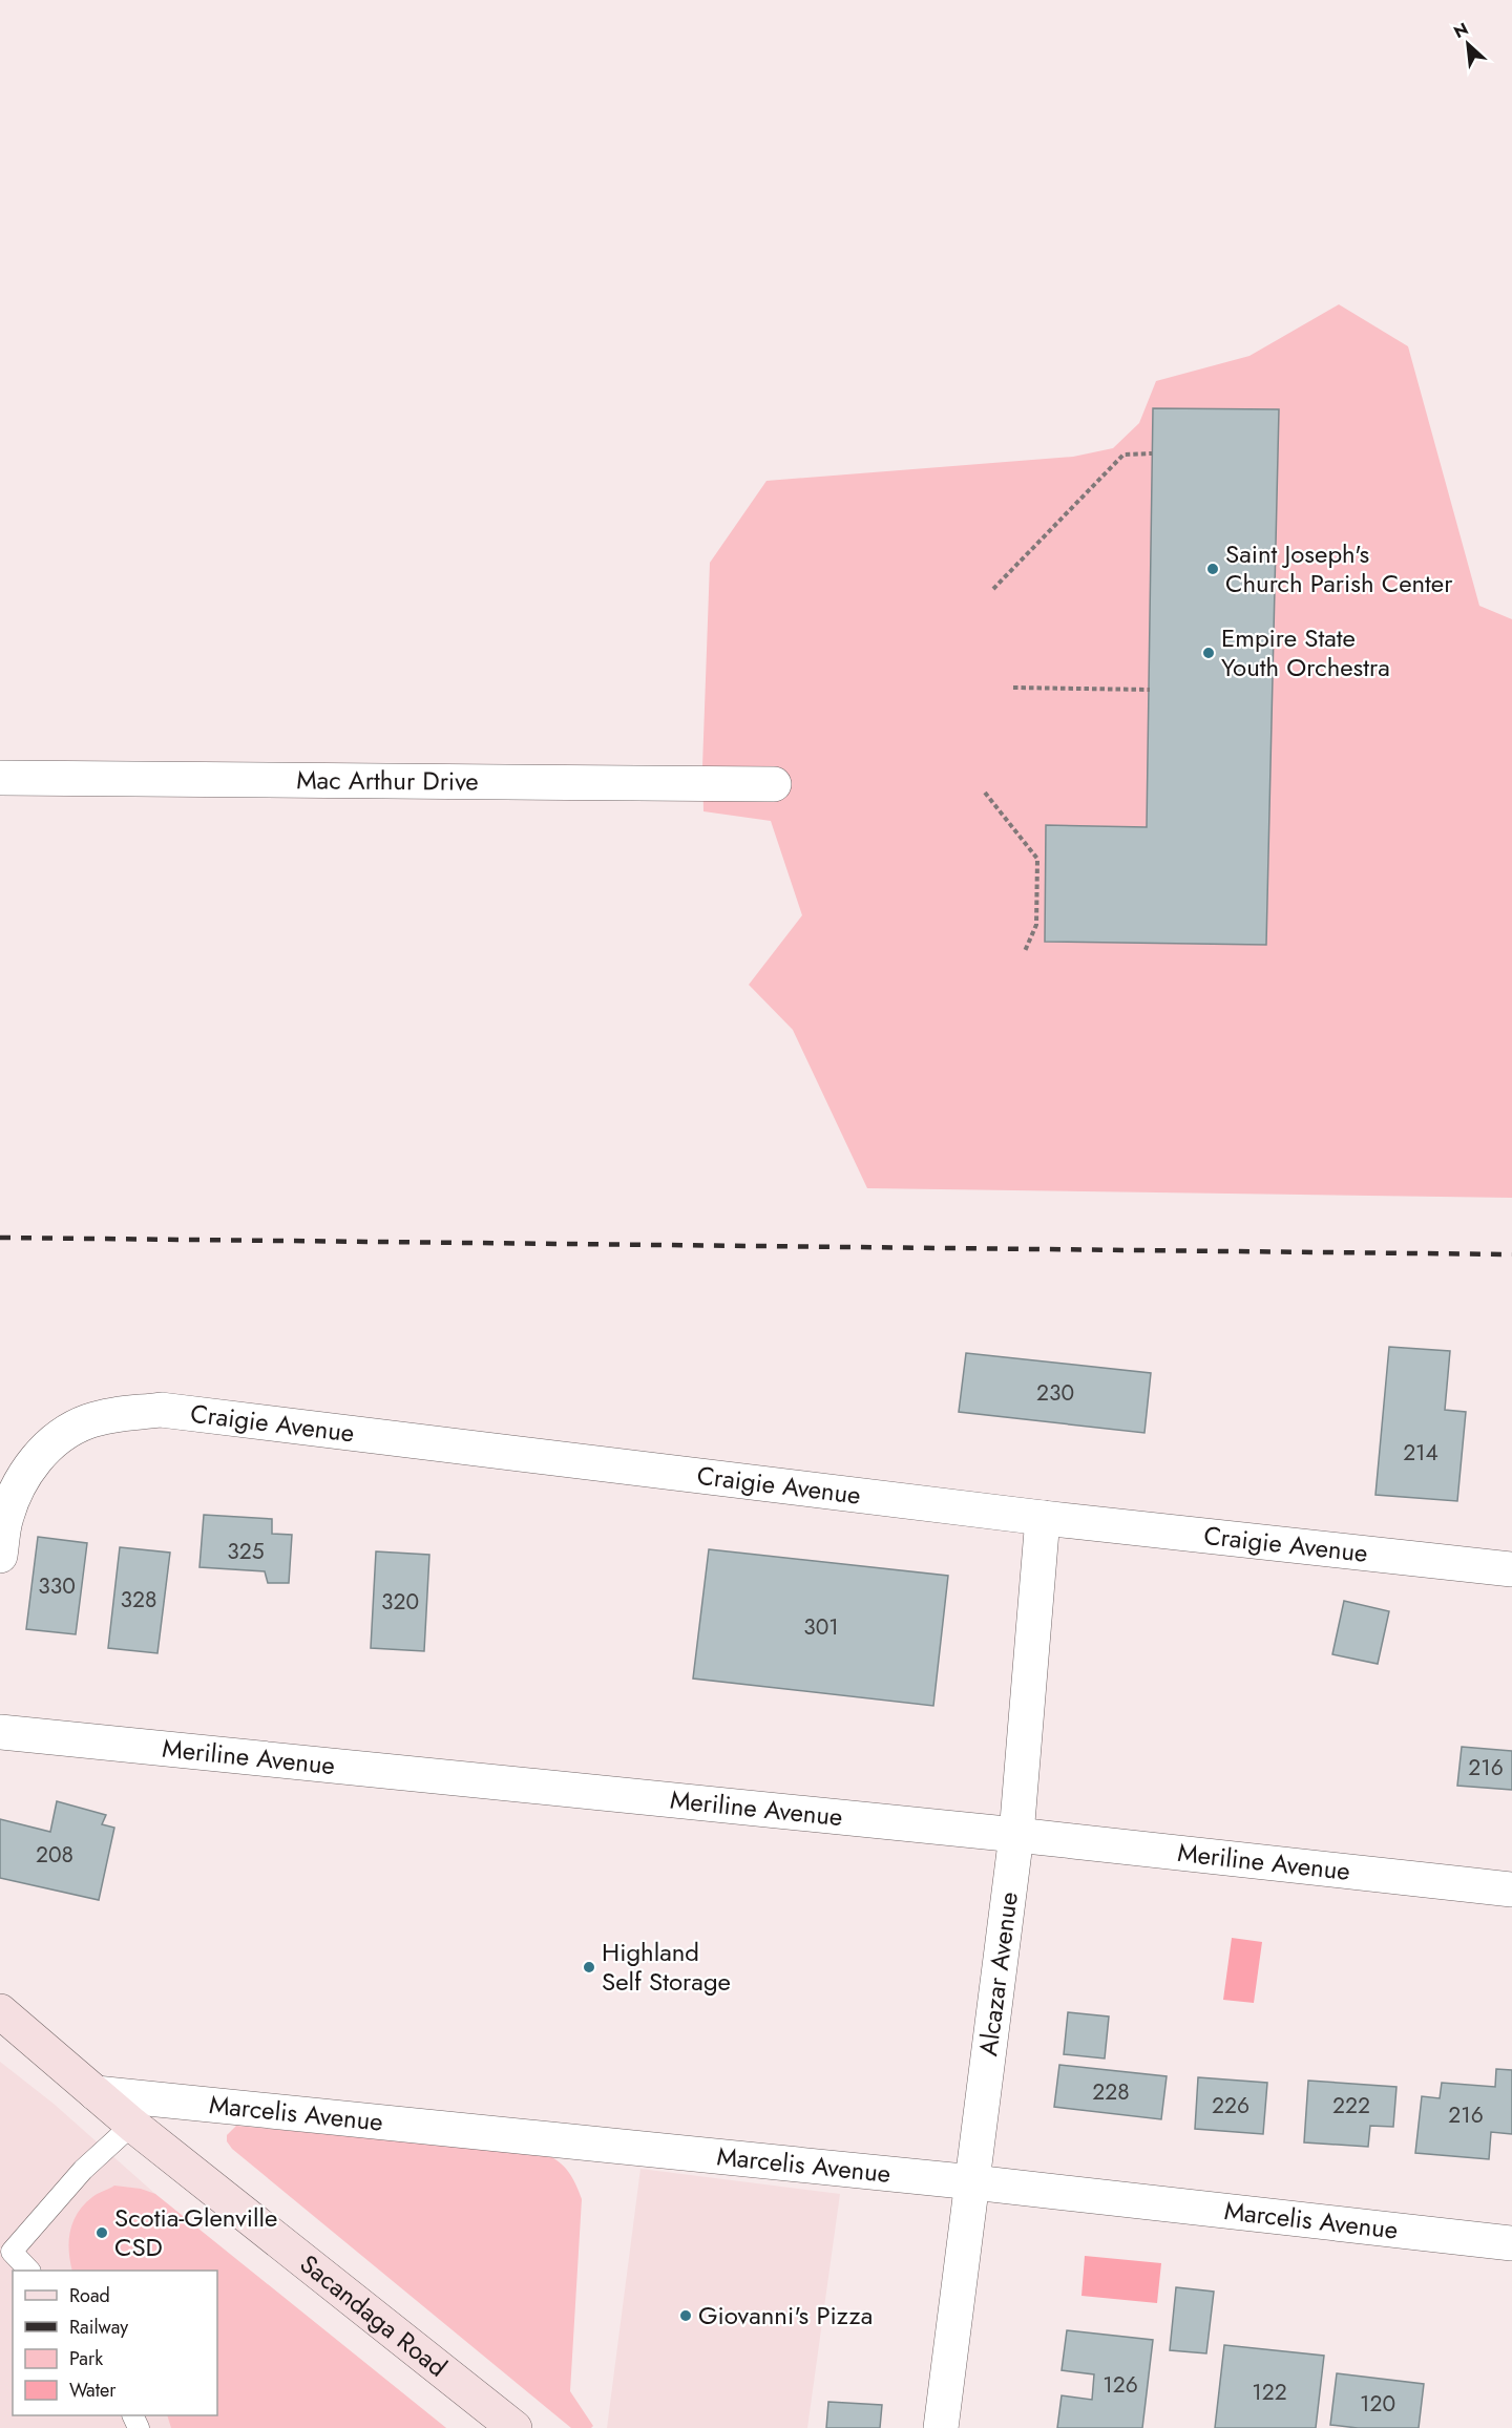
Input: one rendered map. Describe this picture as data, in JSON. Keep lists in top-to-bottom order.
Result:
{
  "streets": {
    "main road": ["Sacandaga Road"],
    "street": [
      "Mac Arthur Drive",
      "Craigie Avenue",
      "Meriline Avenue",
      "Alcazar Avenue",
      "Marcelis Avenue"
    ]
  },
  "crossings": [
    ["Craigie Avenue", "Alcazar Avenue"],
    ["Meriline Avenue", "Alcazar Avenue"],
    ["Alcazar Avenue", "Marcelis Avenue"],
    ["Marcelis Avenue", "Sacandaga Road"]
  ],
  "places": [
    "Saint Joseph's Church Parish Center",
    "Empire State Youth Orchestra",
    "Highland Self Storage",
    "Scotia-Glenville CSD",
    "Giovanni's Pizza"
  ],
  "house_numbers": [
    "230",
    "214",
    "325",
    "330",
    "328",
    "320",
    "301",
    "216",
    "208",
    "228",
    "226",
    "222",
    "216",
    "126",
    "122",
    "120"
  ],
  "legend": [
    "Road",
    "Railway",
    "Park",
    "Water"
  ],
  "north": "top left"
}
